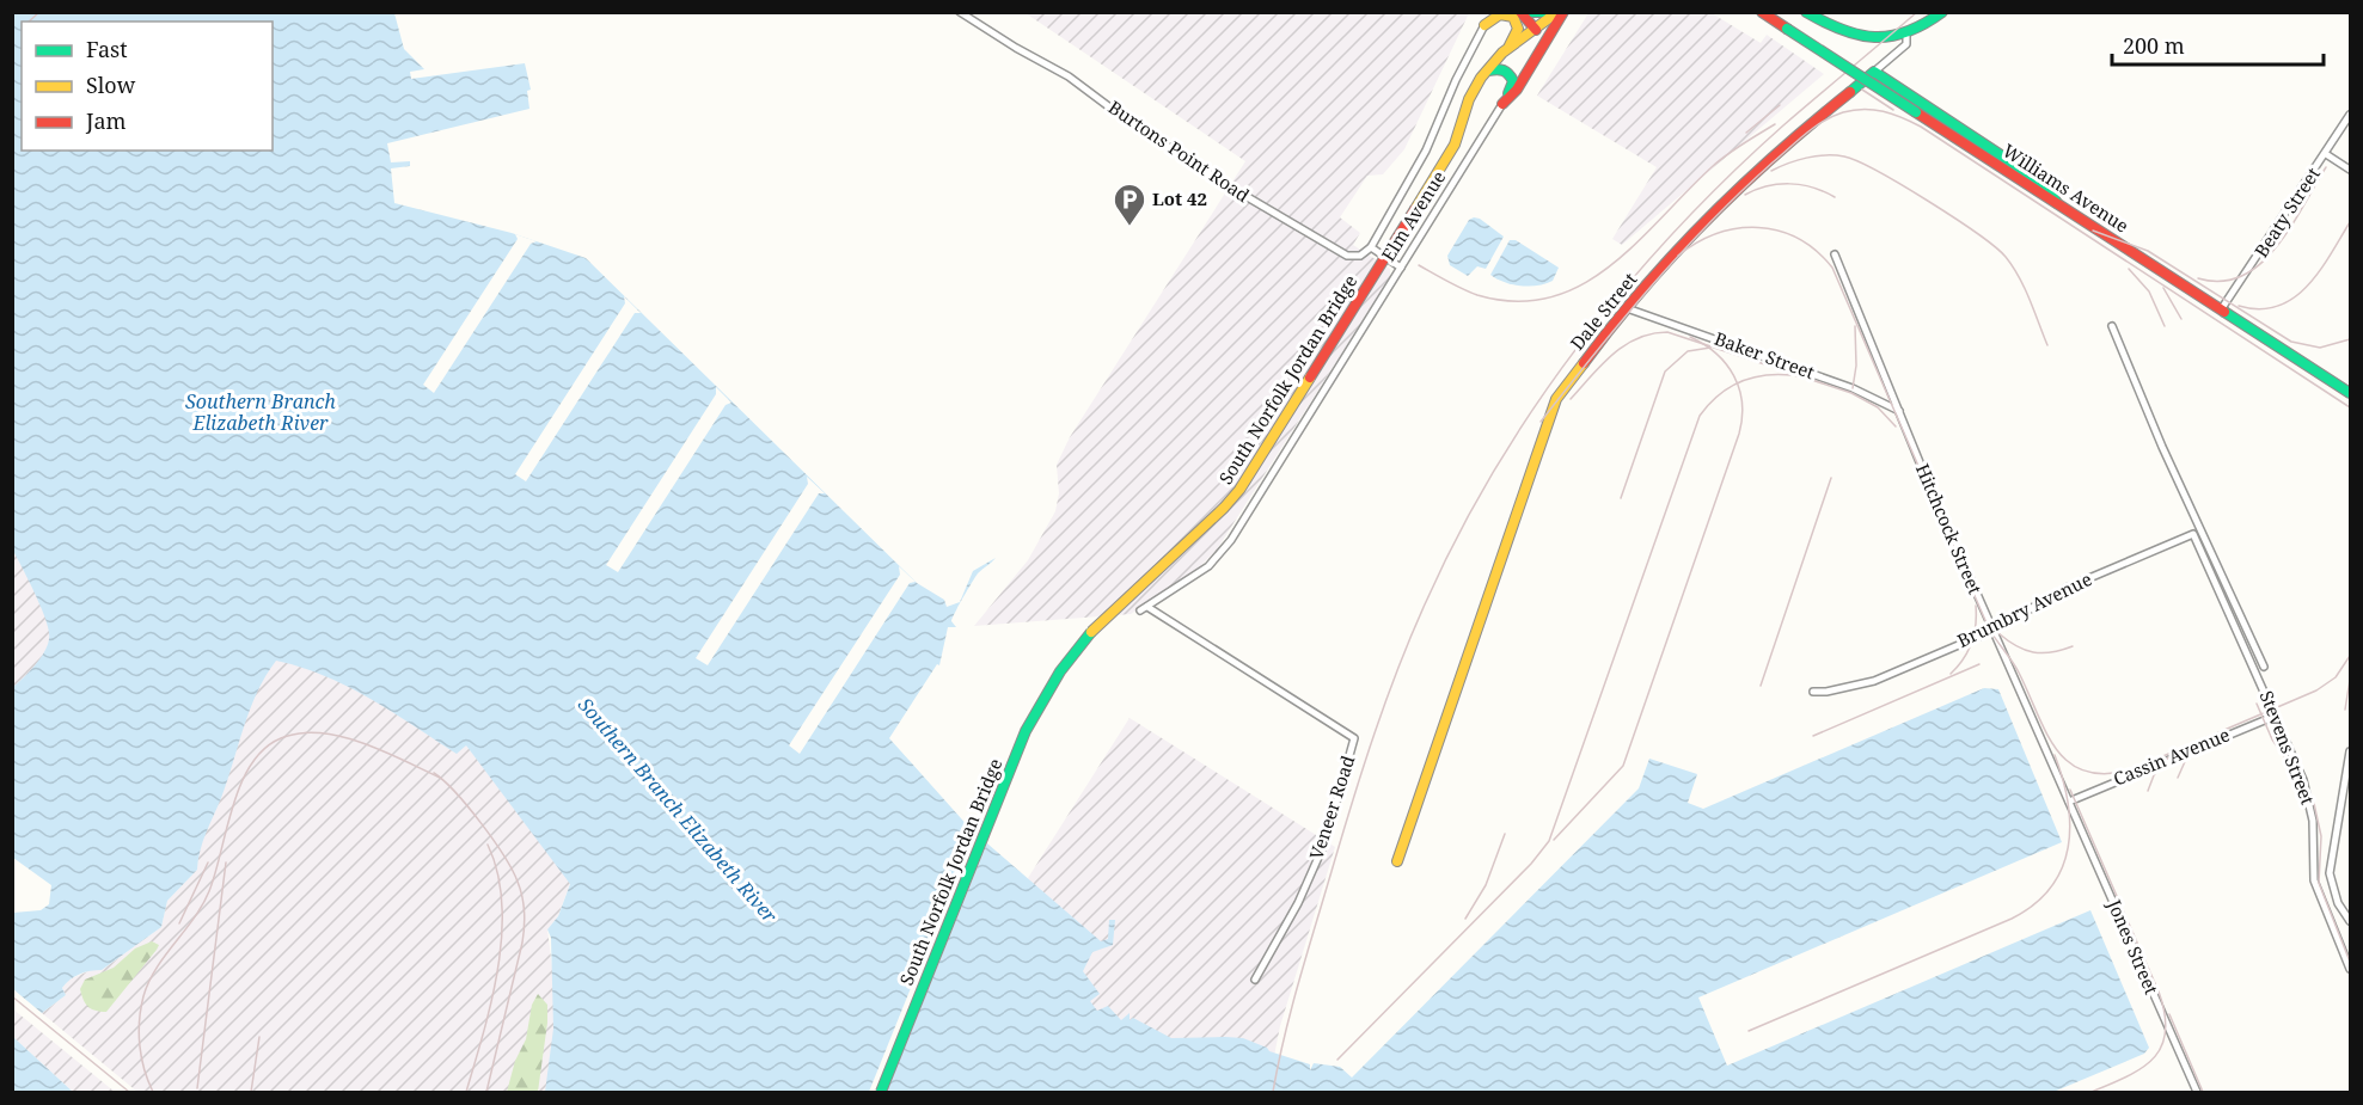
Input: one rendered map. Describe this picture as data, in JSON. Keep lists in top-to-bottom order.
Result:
{
  "streets": {
    "street": [
      "Burtons Point Road",
      "Williams Avenue",
      "Beaty Street",
      "Elm Avenue",
      "Dale Street",
      "Baker Street",
      "South Norfolk Jordan Bridge",
      "Hitchcock Street",
      "Brumbry Avenue",
      "Stevens Street",
      "Cassin Avenue",
      "Veneer Road",
      "Jones Street"
    ]
  },
  "crossings": [
    ["Williams Avenue", "Beaty Street"],
    ["Elm Avenue", "Veneer Road"],
    ["Dale Street", "Baker Street"],
    ["Baker Street", "Hitchcock Street"],
    ["Hitchcock Street", "Brumbry Avenue"],
    ["Hitchcock Street", "Cassin Avenue"],
    ["Hitchcock Street", "Jones Street"],
    ["Brumbry Avenue", "Stevens Street"],
    ["Stevens Street", "Cassin Avenue"],
    ["Cassin Avenue", "Jones Street"]
  ],
  "water": ["Southern Branch Elizabeth River"],
  "places": {
    "parking": ["Lot 42"]
  },
  "legend": ["Fast", "Slow", "Jam"],
  "scale_bar": "200 m"
}
